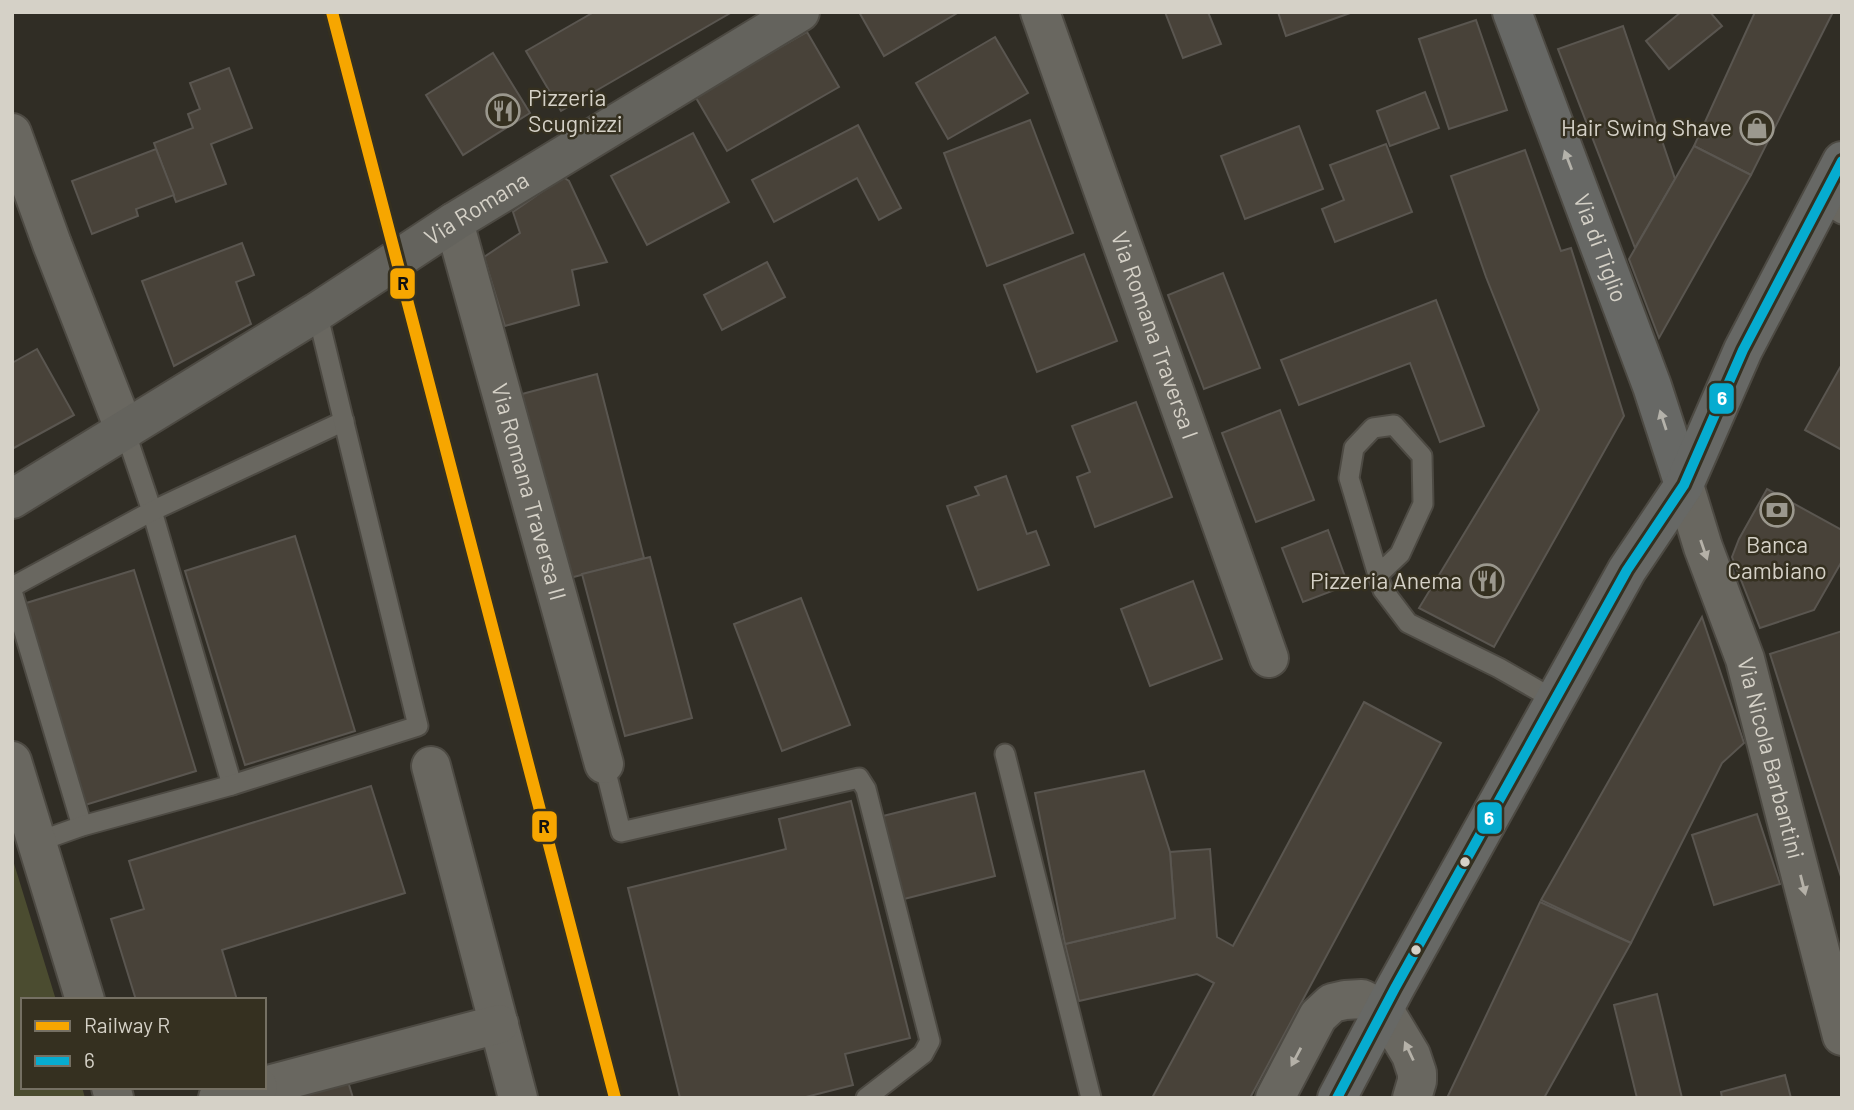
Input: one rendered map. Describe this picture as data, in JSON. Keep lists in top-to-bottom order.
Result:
{
  "streets": {
    "main road": ["Via Romana", "Via di Tiglio"],
    "street": ["Via Romana Traversa I", "Via Romana Traversa II", "Via Nicola Barbantini"]
  },
  "crossings": [
    ["Via Romana", "Via Romana Traversa II"],
    ["Via di Tiglio", "Via Nicola Barbantini"]
  ],
  "one_way": ["Via di Tiglio", "Via Nicola Barbantini"],
  "places": {
    "restaurant": ["Pizzeria Scugnizzi", "Pizzeria Anema"],
    "shop": ["Hair Swing Shave"],
    "bank": ["Banca Cambiano"]
  },
  "lines": ["rail line R", "transit line 6"],
  "legend": ["Railway R", "6"]
}
